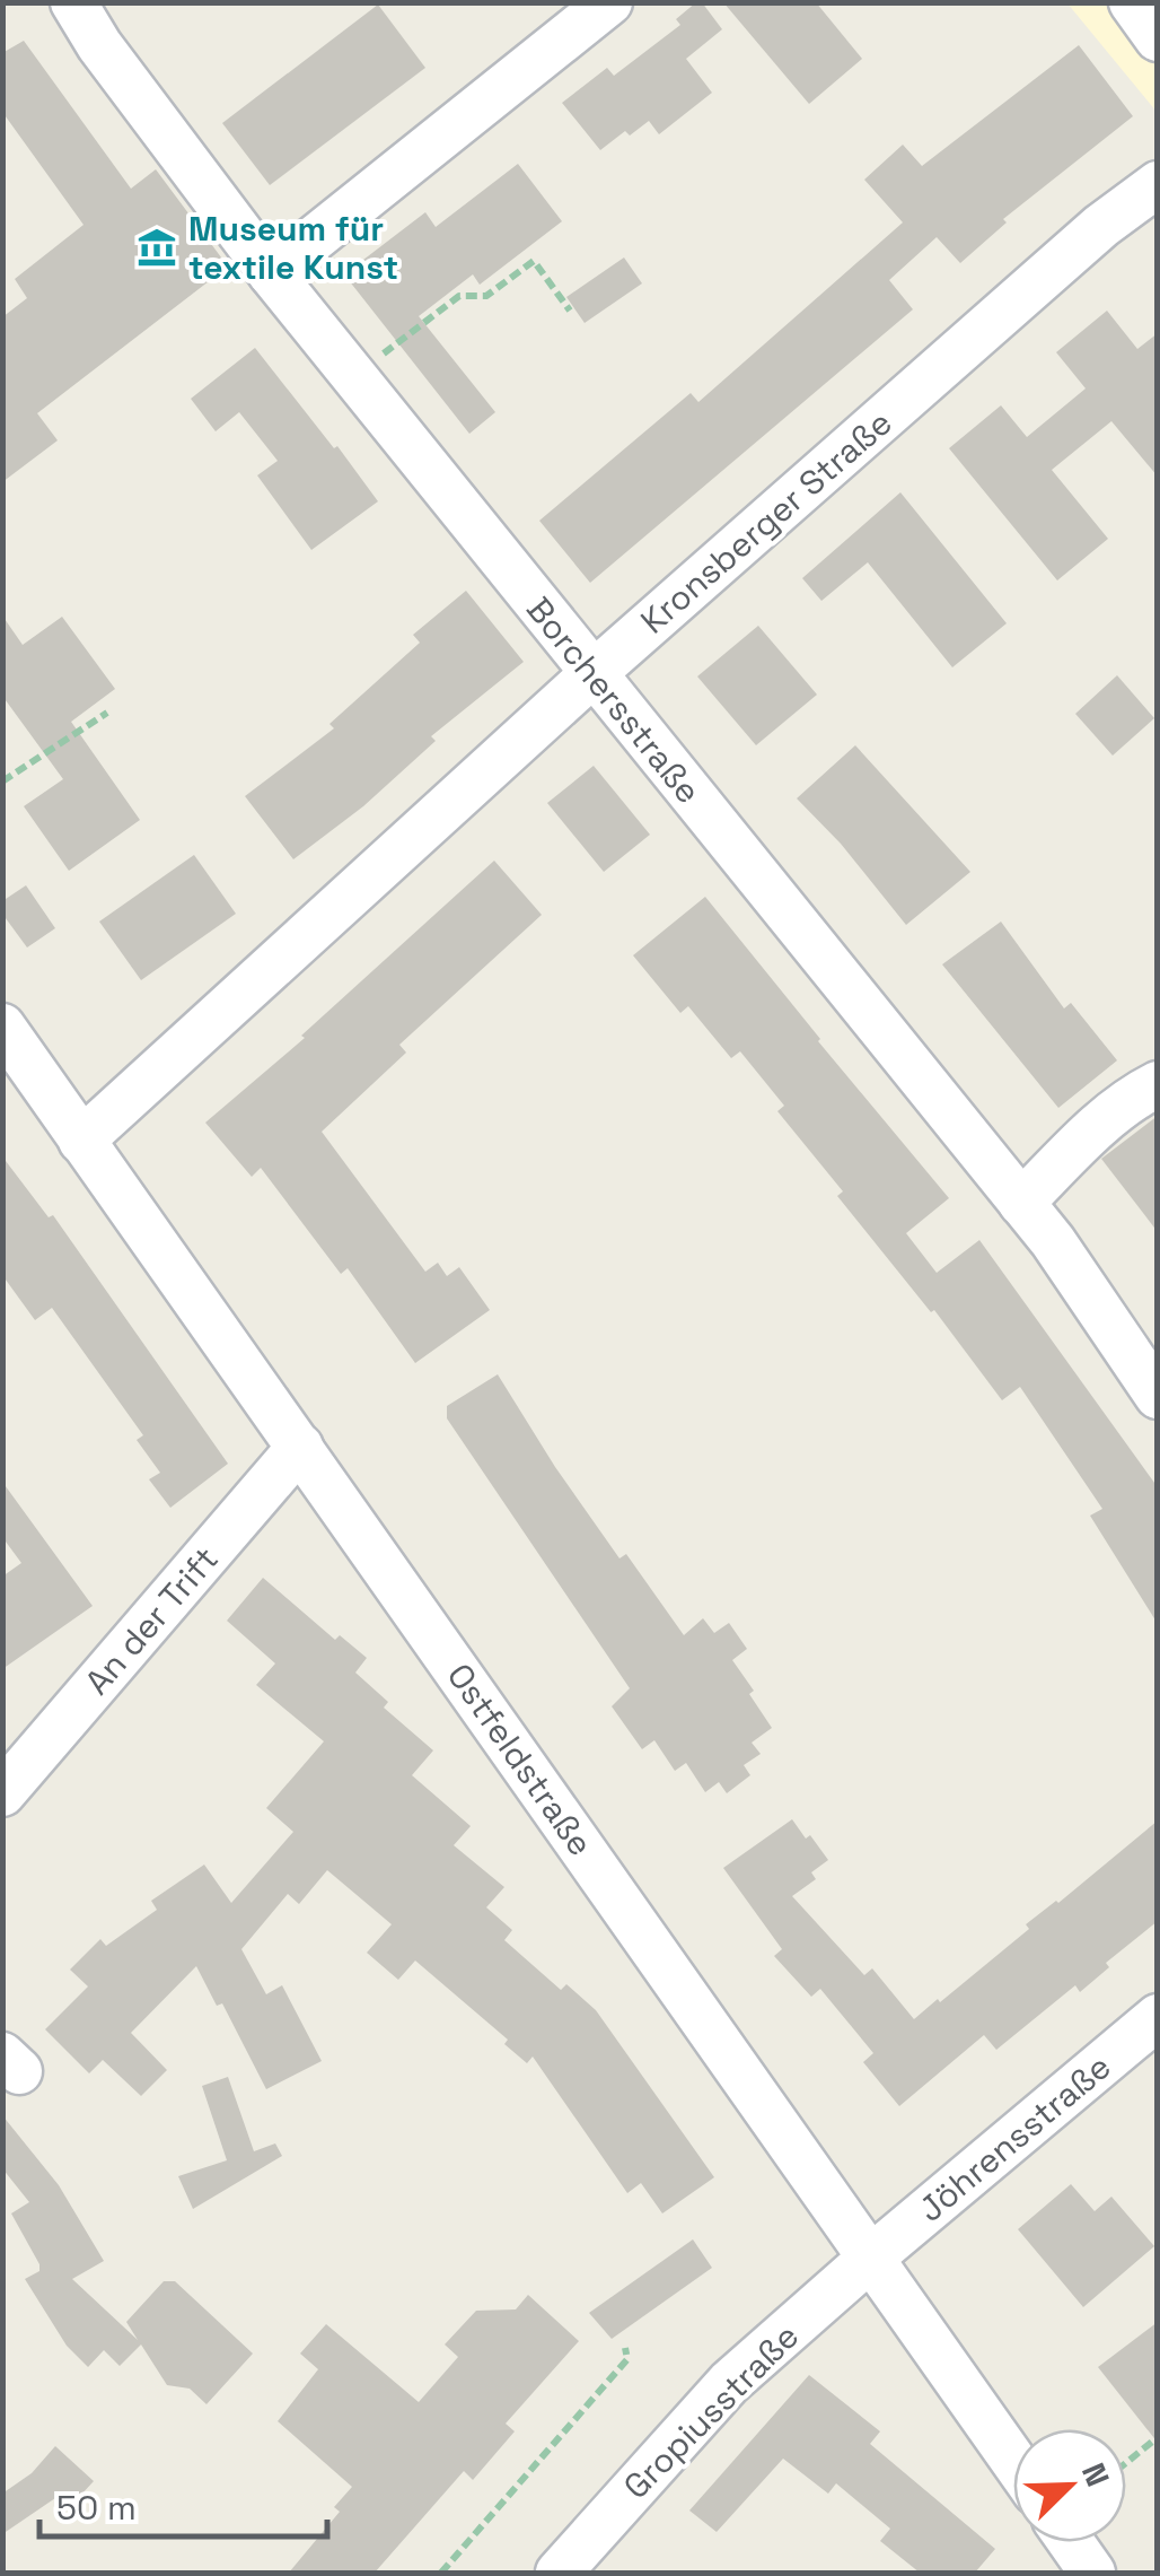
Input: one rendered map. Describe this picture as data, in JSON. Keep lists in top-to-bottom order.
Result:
{
  "streets": {
    "street": [
      "Kronsberger Straße",
      "Borchersstraße",
      "An der Trift",
      "Ostfeldstraße",
      "Jöhrensstraße",
      "Gropiusstraße"
    ]
  },
  "crossings": [
    ["Kronsberger Straße", "Borchersstraße"],
    ["Kronsberger Straße", "Ostfeldstraße"],
    ["An der Trift", "Ostfeldstraße"],
    ["Ostfeldstraße", "Jöhrensstraße"],
    ["Ostfeldstraße", "Gropiusstraße"],
    ["Jöhrensstraße", "Gropiusstraße"]
  ],
  "places": {
    "museum": ["Museum für textile Kunst"]
  },
  "scale_bar": "50 m",
  "north": "top right"
}
